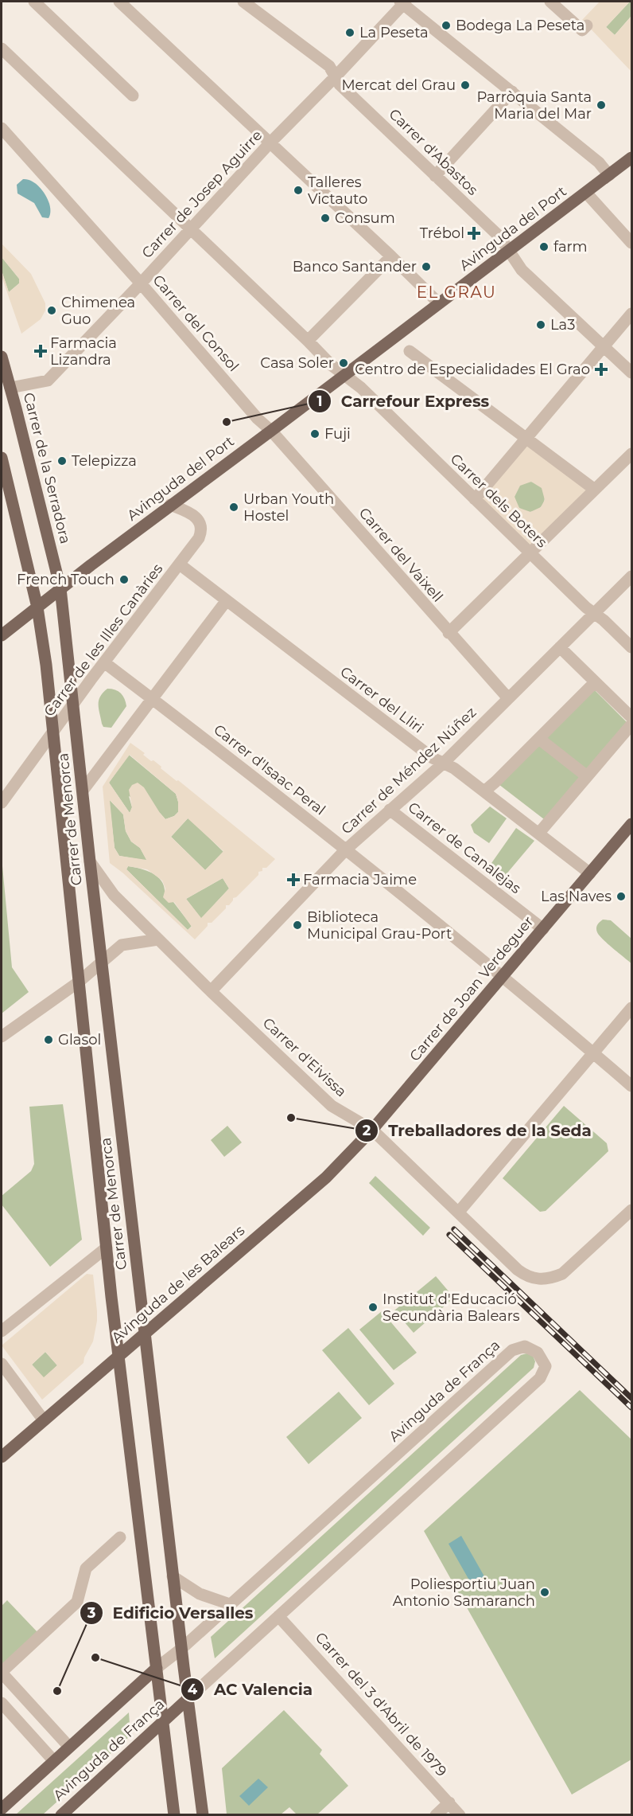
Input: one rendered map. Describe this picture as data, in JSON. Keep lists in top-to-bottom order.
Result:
{
  "streets": {
    "main road": [
      "Avinguda del Port",
      "Carrer de la Serradora",
      "Carrer de Menorca",
      "Carrer de Joan Verdeguer",
      "Avinguda de les Balears",
      "Avinguda de França"
    ],
    "street": [
      "Carrer d'Abastos",
      "Carrer de Josep Aguirre",
      "Carrer del Consol",
      "Carrer dels Boters",
      "Carrer del Vaixell",
      "Carrer de les Illes Canàries",
      "Carrer del Lliri",
      "Carrer d'Isaac Peral",
      "Carrer de Méndez Núñez",
      "Carrer de Canalejas",
      "Carrer d'Eivissa",
      "Carrer del 3 d'Abril de 1979"
    ]
  },
  "crossings": [
    ["Carrer d'Abastos", "Carrer de Josep Aguirre"],
    ["Carrer d'Abastos", "Avinguda del Port"],
    ["Carrer de Josep Aguirre", "Carrer del Consol"],
    ["Carrer de Josep Aguirre", "Carrer de la Serradora"],
    ["Carrer de Josep Aguirre", "Carrer dels Boters"],
    ["Avinguda del Port", "Carrer del Consol"],
    ["Avinguda del Port", "Carrer de la Serradora"],
    ["Avinguda del Port", "Carrer dels Boters"],
    ["Avinguda del Port", "Carrer del Vaixell"],
    ["Avinguda del Port", "Carrer de les Illes Canàries"],
    ["Avinguda del Port", "Carrer de Menorca"],
    ["Carrer del Consol", "Carrer del Vaixell"],
    ["Carrer de la Serradora", "Carrer de Menorca"],
    ["Carrer dels Boters", "Carrer de Méndez Núñez"],
    ["Carrer del Vaixell", "Carrer de Méndez Núñez"],
    ["Carrer de les Illes Canàries", "Carrer del Lliri"],
    ["Carrer de les Illes Canàries", "Carrer d'Isaac Peral"],
    ["Carrer de les Illes Canàries", "Carrer de Menorca"],
    ["Carrer del Lliri", "Carrer de Méndez Núñez"],
    ["Carrer del Lliri", "Carrer de Joan Verdeguer"],
    ["Carrer d'Isaac Peral", "Carrer de Méndez Núñez"],
    ["Carrer d'Isaac Peral", "Carrer de Joan Verdeguer"],
    ["Carrer de Méndez Núñez", "Carrer de Canalejas"],
    ["Carrer de Méndez Núñez", "Carrer d'Eivissa"],
    ["Carrer de Menorca", "Carrer d'Eivissa"],
    ["Carrer de Menorca", "Avinguda de les Balears"],
    ["Carrer de Menorca", "Avinguda de França"],
    ["Carrer de Canalejas", "Carrer de Joan Verdeguer"],
    ["Carrer de Joan Verdeguer", "Carrer d'Eivissa"],
    ["Carrer de Joan Verdeguer", "Avinguda de les Balears"],
    ["Carrer d'Eivissa", "Avinguda de les Balears"],
    ["Avinguda de França", "Carrer del 3 d'Abril de 1979"]
  ],
  "districts": ["EL GRAU"],
  "places": {
    "other": [
      "Bodega La Peseta",
      "La Peseta",
      "Mercat del Grau",
      "Parròquia Santa Maria del Mar",
      "Talleres Victauto",
      "Consum",
      "farm",
      "Banco Santander",
      "Chimenea Guo",
      "La3",
      "Casa Soler",
      "Carrefour Express",
      "Fuji",
      "Telepizza",
      "Urban Youth Hostel",
      "French Touch",
      "Las Naves",
      "Biblioteca Municipal Grau-Port",
      "Glasol",
      "Treballadores de la Seda",
      "Institut d'Educació Secundària Balears",
      "Poliesportiu Juan Antonio Samaranch",
      "AC Valencia",
      "Edificio Versalles"
    ],
    "health": [
      "Trébol",
      "Farmacia Lizandra",
      "Centro de Especialidades El Grao",
      "Farmacia Jaime"
    ]
  }
}
